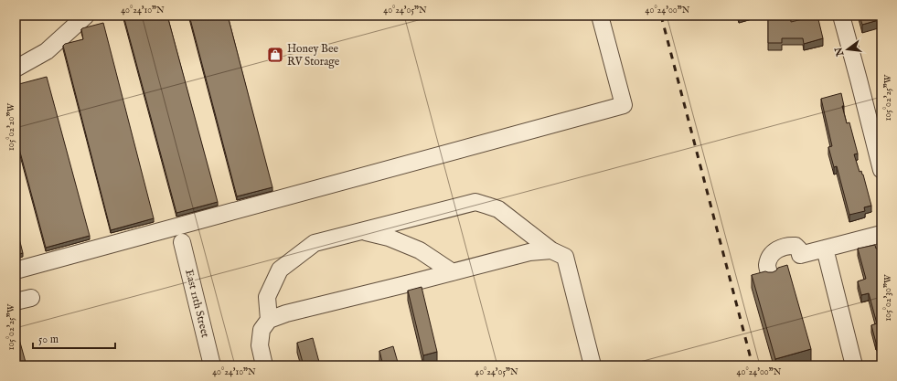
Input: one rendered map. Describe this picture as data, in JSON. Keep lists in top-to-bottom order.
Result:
{
  "streets": {
    "street": ["East 11th Street"]
  },
  "places": {
    "shop": ["Honey Bee RV Storage"]
  },
  "scale_bar": "50 m",
  "north": "left",
  "coordinates": [
    "40°24'10\"N",
    "40°24'05\"N",
    "40°24'00\"N",
    "105°02'25\"W",
    "105°02'20\"W",
    "105°02'30\"W"
  ]
}
